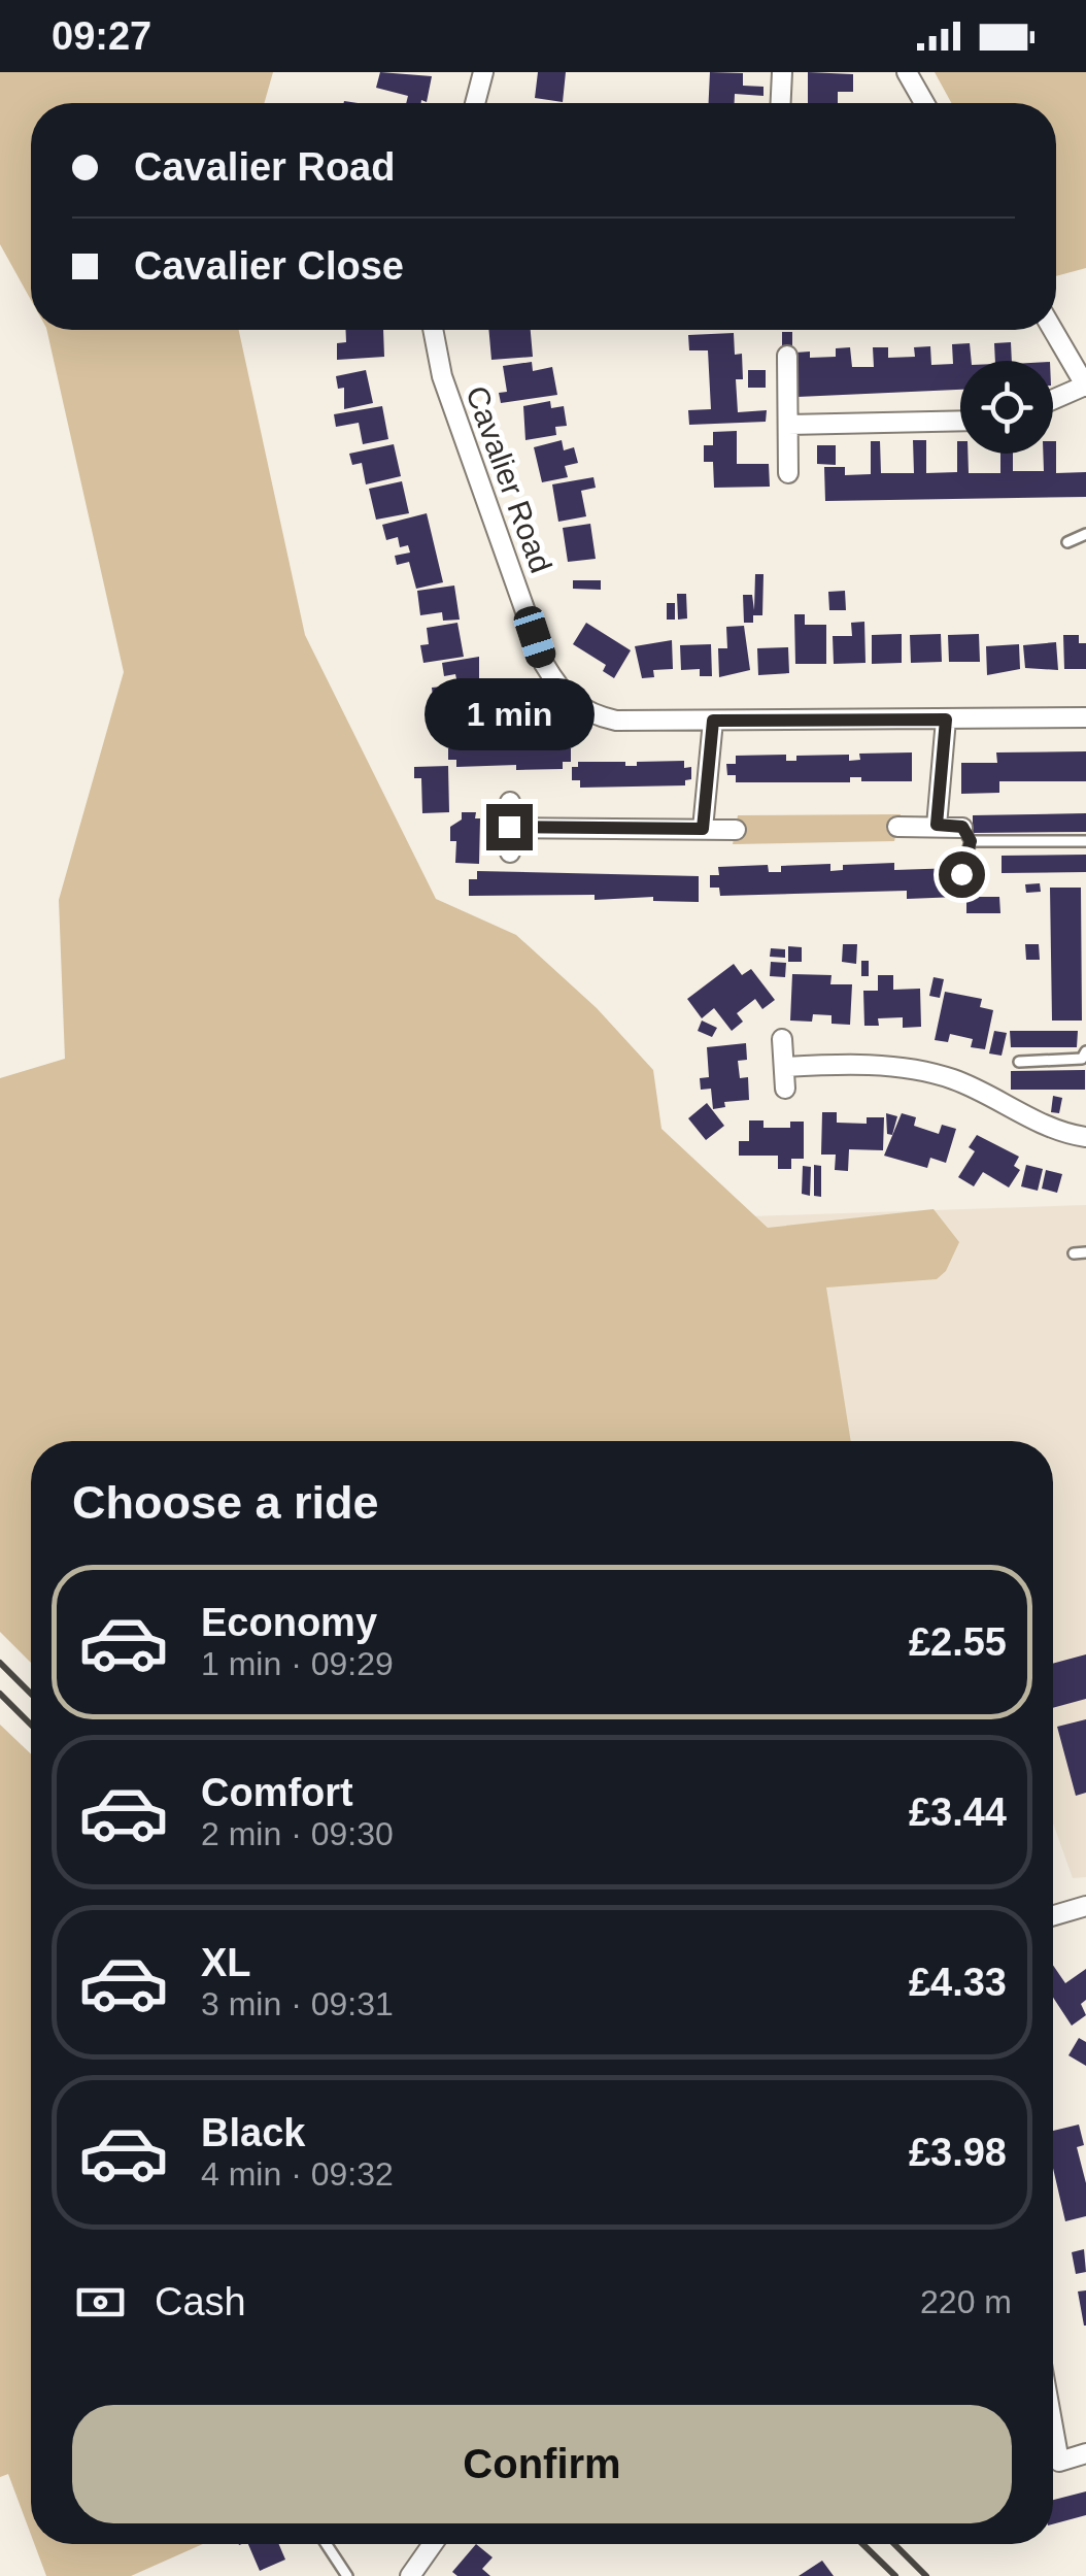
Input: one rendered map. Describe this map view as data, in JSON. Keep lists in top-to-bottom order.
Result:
{
  "streets": {
    "street": ["Cavalier Road"]
  },
  "page": {
    "status": "09:27",
    "banner": ["Cavalier Road", "Cavalier Close"],
    "bubble": "1 min",
    "heading": "Choose a ride",
    "list": [
      {
        "name": "Economy",
        "note": "1 min · 09:29",
        "value": "£2.55"
      },
      {
        "name": "Comfort",
        "note": "2 min · 09:30",
        "value": "£3.44"
      },
      {
        "name": "XL",
        "note": "3 min · 09:31",
        "value": "£4.33"
      },
      {
        "name": "Black",
        "note": "4 min · 09:32",
        "value": "£3.98"
      }
    ],
    "pay": ["Cash", "220 m"],
    "buttons": "Confirm"
  }
}
